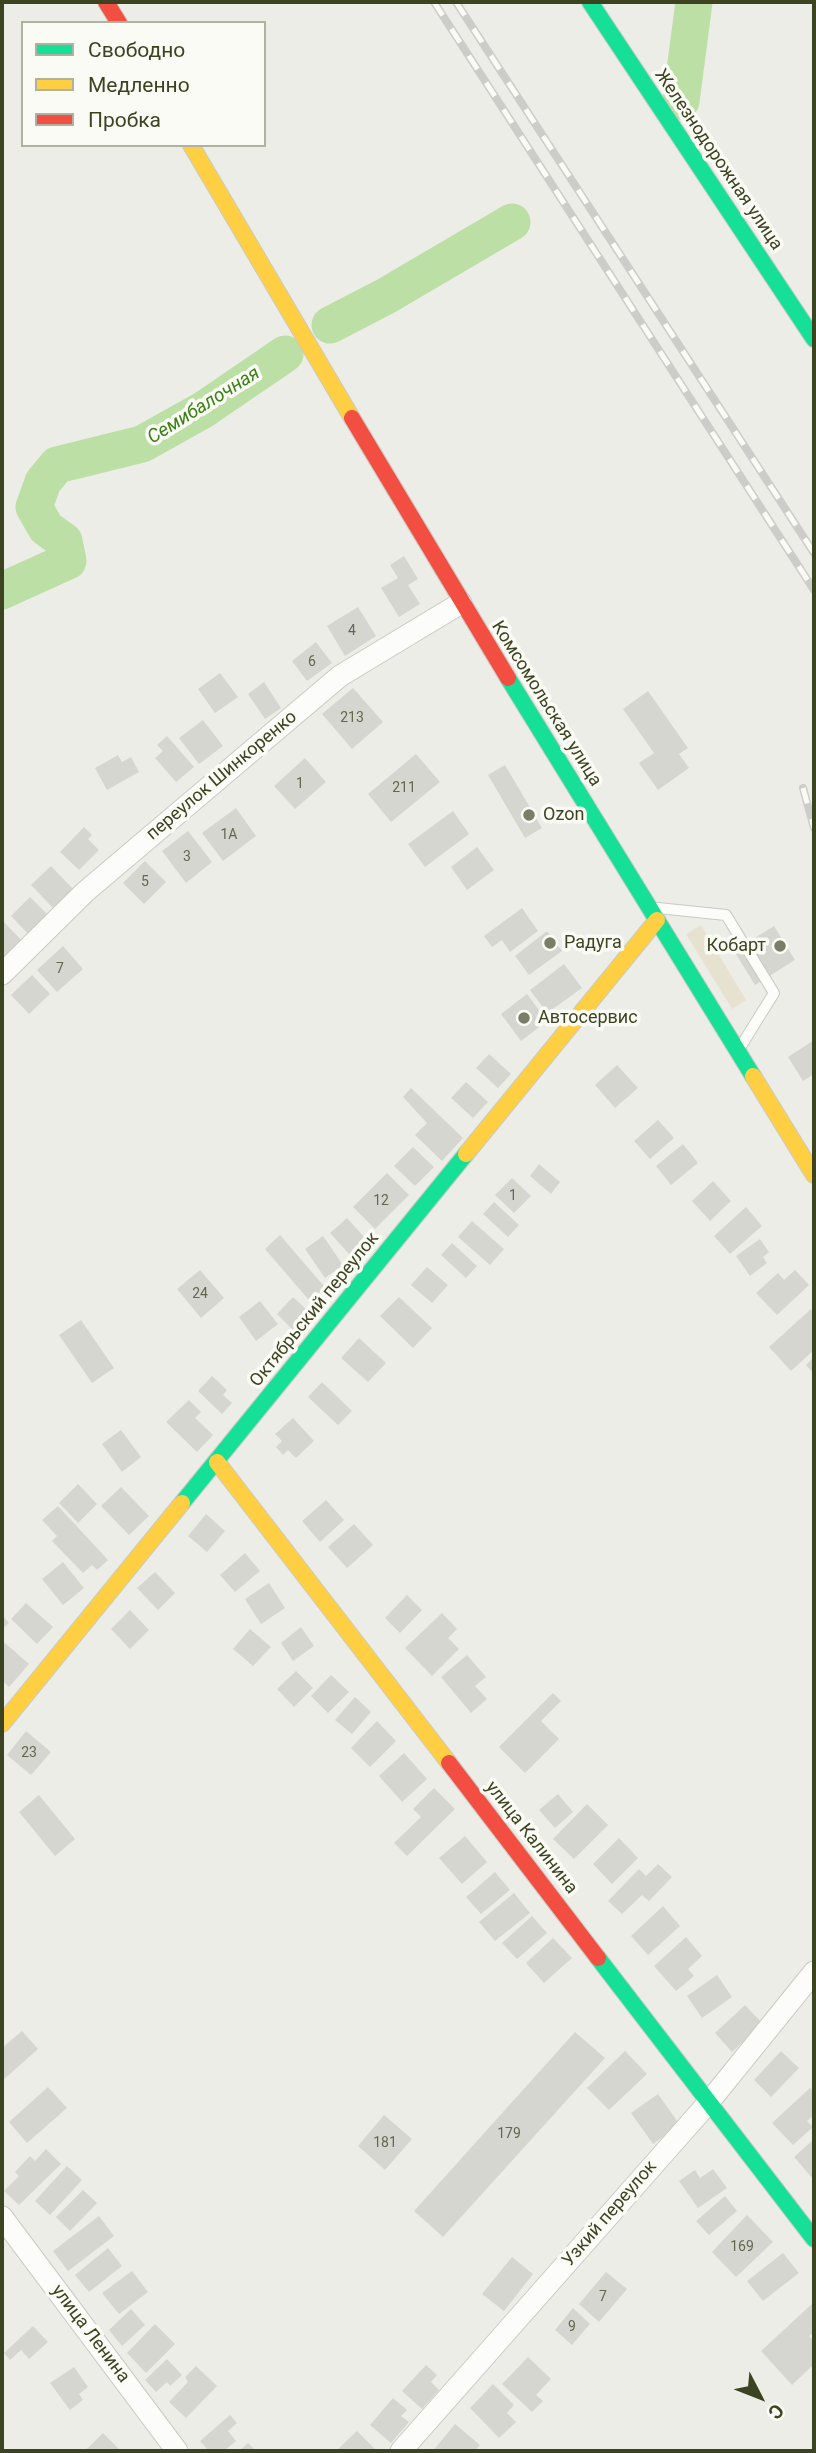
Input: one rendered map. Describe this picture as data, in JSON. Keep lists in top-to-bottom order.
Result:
{
  "streets": {
    "street": [
      "Железнодорожная улица",
      "Комсомольская улица",
      "переулок Шинкоренко",
      "Октябрьский переулок",
      "улица Калинина",
      "Узкий переулок",
      "улица Ленина"
    ]
  },
  "crossings": [
    ["Комсомольская улица", "переулок Шинкоренко"],
    ["Комсомольская улица", "Октябрьский переулок"],
    ["Октябрьский переулок", "улица Калинина"],
    ["улица Калинина", "Узкий переулок"]
  ],
  "water": ["Семибалочная"],
  "places": [
    "Ozon",
    "Радуга",
    "Кобарт",
    "Автосервис"
  ],
  "house_numbers": [
    "4",
    "6",
    "213",
    "1",
    "211",
    "1А",
    "3",
    "5",
    "7",
    "1",
    "12",
    "24",
    "23",
    "179",
    "181",
    "169",
    "7",
    "9"
  ],
  "legend": ["Свободно", "Медленно", "Пробка"],
  "north": "bottom right"
}
